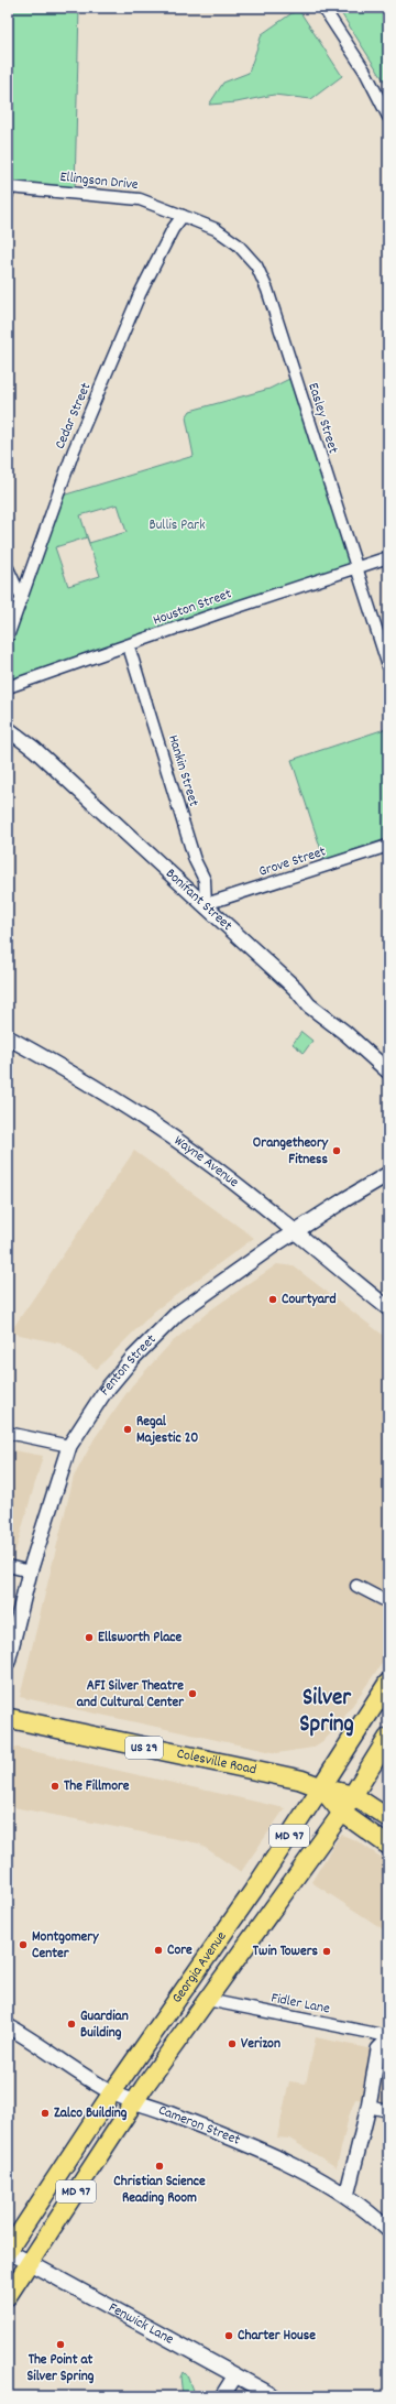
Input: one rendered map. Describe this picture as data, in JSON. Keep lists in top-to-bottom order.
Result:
{
  "streets": {
    "highway": ["US 29", "Colesville Road", "Georgia Avenue"],
    "main road": ["MD 97"],
    "street": [
      "Ellingson Drive",
      "Cedar Street",
      "Easley Street",
      "Houston Street",
      "Hankin Street",
      "Grove Street",
      "Bonifant Street",
      "Wayne Avenue",
      "Fenton Street",
      "Fidler Lane",
      "Cameron Street",
      "Fenwick Lane"
    ]
  },
  "crossings": [
    ["Ellingson Drive", "Cedar Street"],
    ["Ellingson Drive", "Easley Street"],
    ["Cedar Street", "Easley Street"],
    ["Easley Street", "Houston Street"],
    ["Houston Street", "Hankin Street"],
    ["Hankin Street", "Grove Street"],
    ["Hankin Street", "Bonifant Street"],
    ["Grove Street", "Bonifant Street"],
    ["Wayne Avenue", "Fenton Street"],
    ["Colesville Road", "Georgia Avenue"],
    ["MD 97", "Georgia Avenue"],
    ["Georgia Avenue", "Fidler Lane"],
    ["Georgia Avenue", "Cameron Street"],
    ["Georgia Avenue", "Fenwick Lane"]
  ],
  "districts": ["Silver Spring"],
  "parks": ["Bullis Park"],
  "places": [
    "Orangetheory Fitness",
    "Courtyard",
    "Regal Majestic 20",
    "Ellsworth Place",
    "AFI Silver Theatre and Cultural Center",
    "The Fillmore",
    "Montgomery Center",
    "Core",
    "Twin Towers",
    "Guardian Building",
    "Verizon",
    "Zalco Building",
    "Christian Science Reading Room",
    "Charter House",
    "The Point at Silver Spring"
  ]
}
